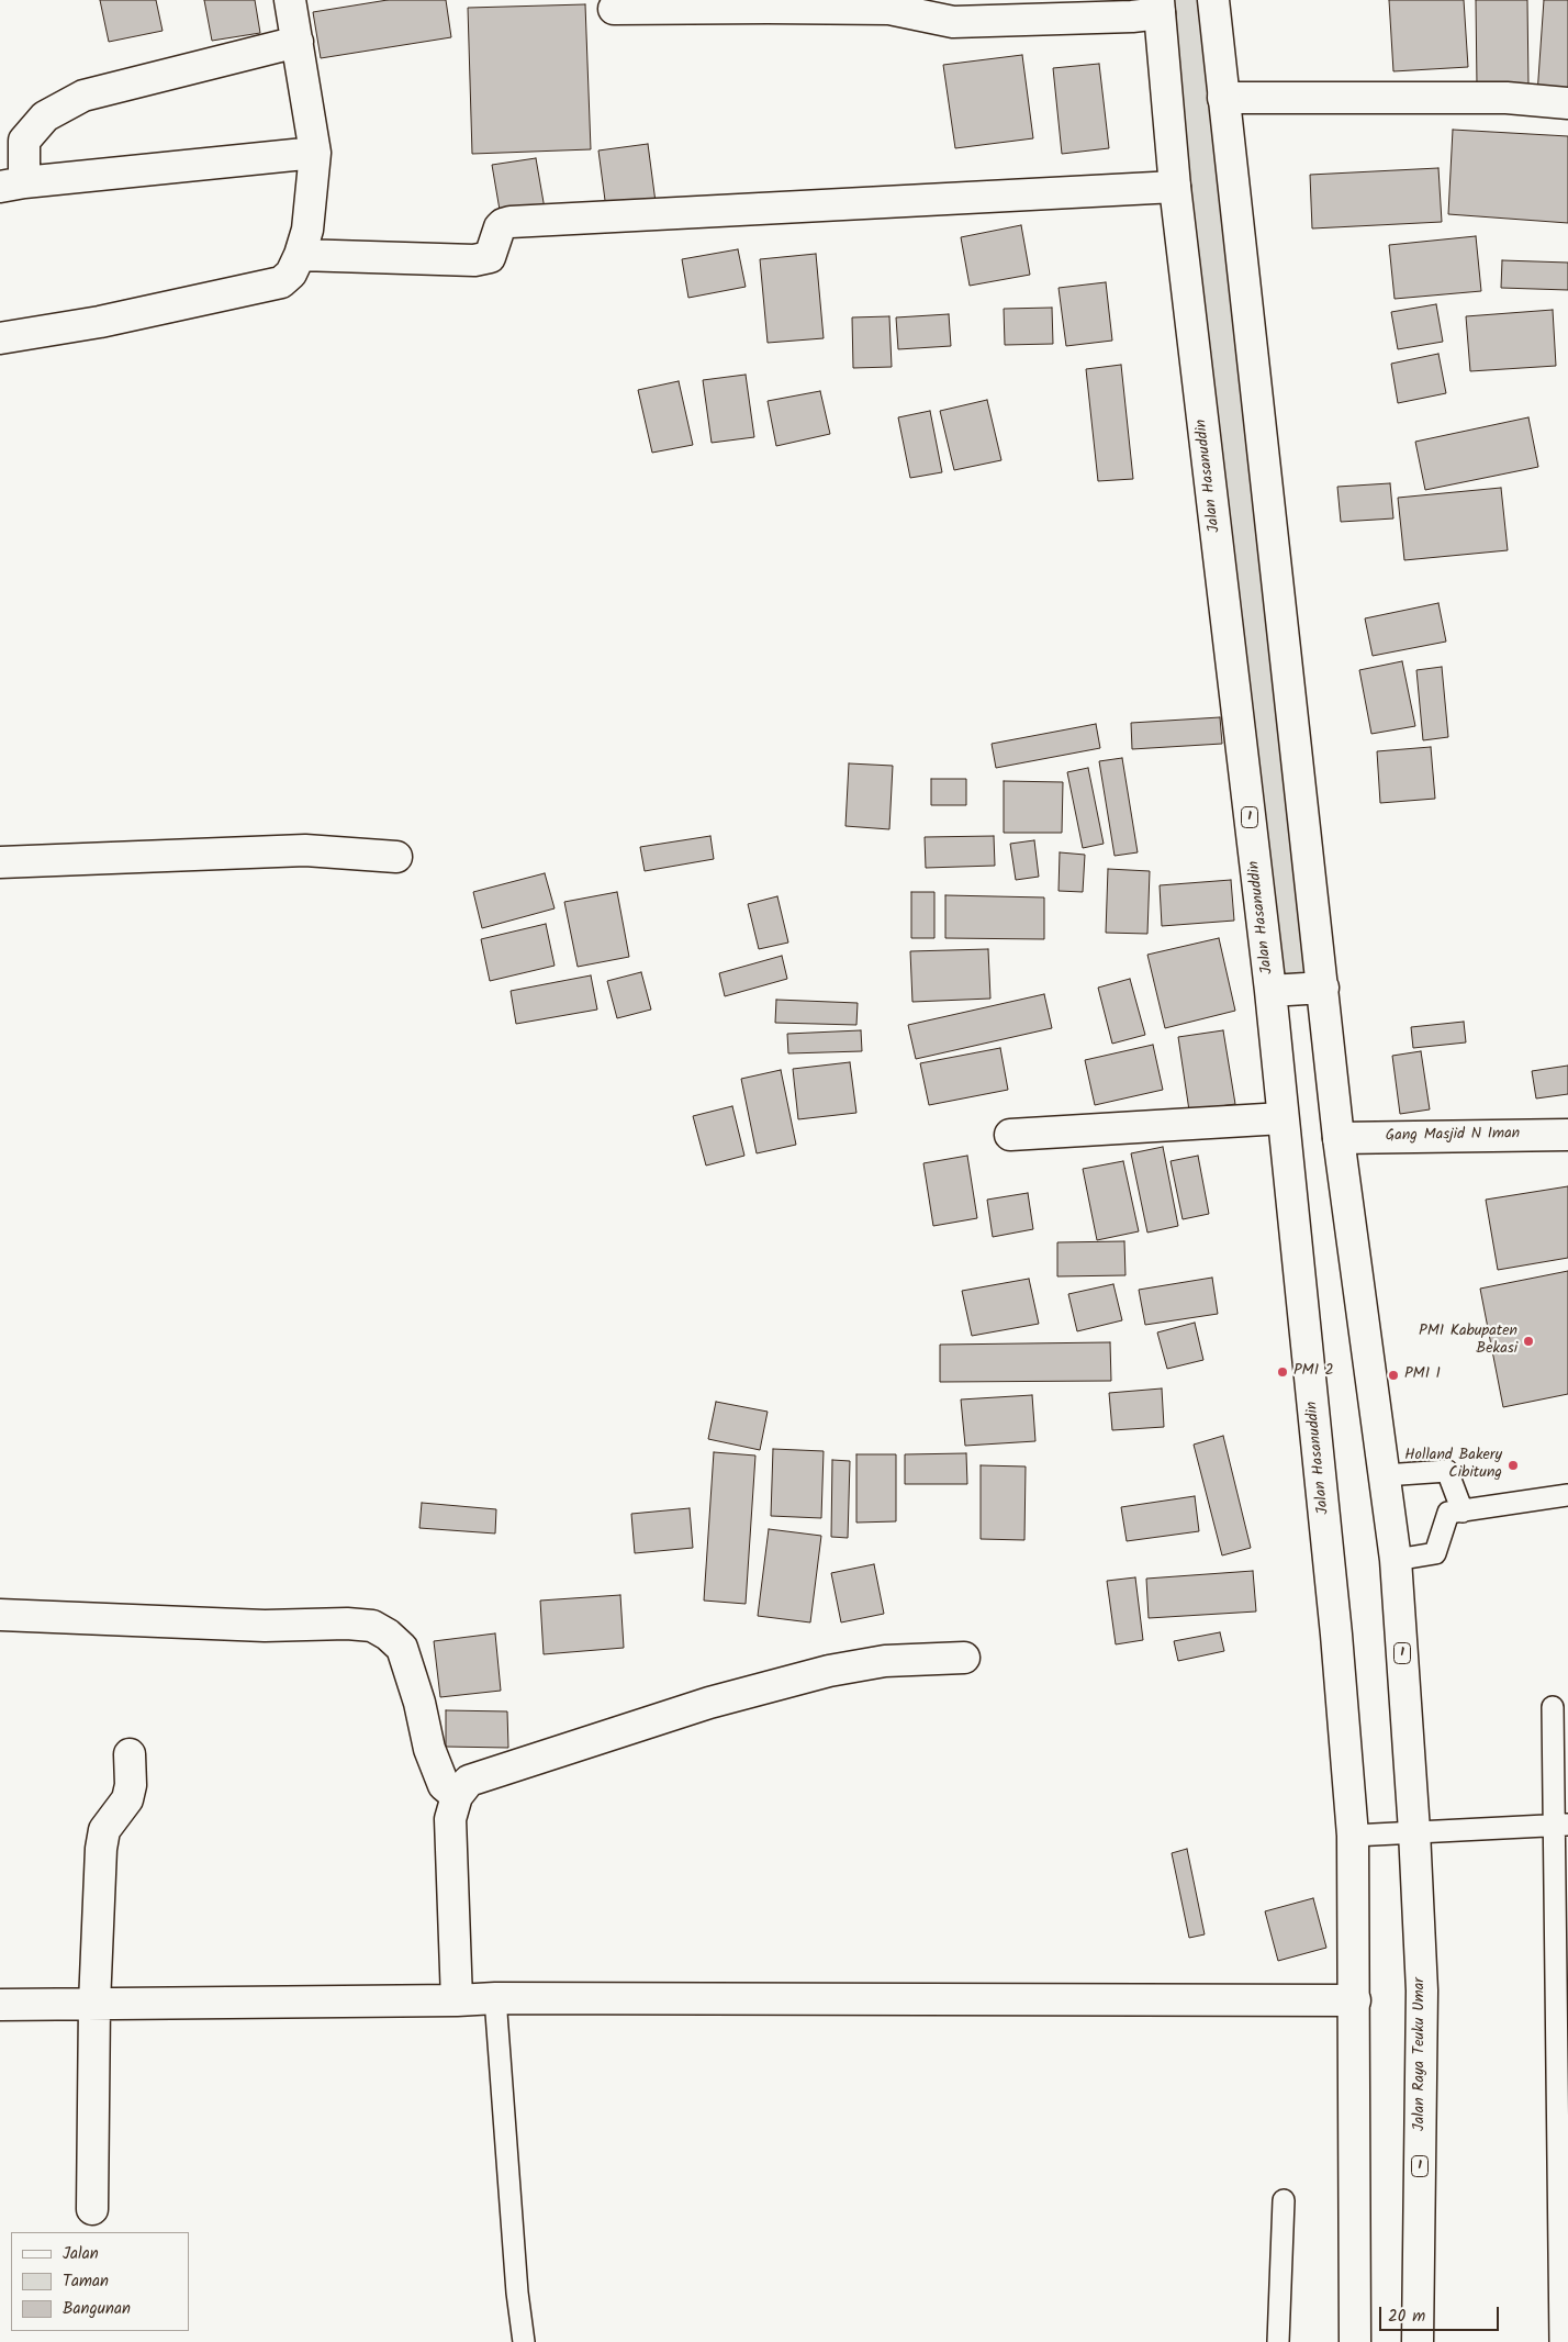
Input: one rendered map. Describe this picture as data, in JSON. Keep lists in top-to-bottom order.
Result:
{
  "streets": {
    "main road": [
      "Jalan Hasanuddin",
      "1",
      "Gang Masjid N Iman",
      "Jalan Raya Teuku Umar"
    ]
  },
  "crossings": [
    ["Jalan Hasanuddin", "1"],
    ["1", "Gang Masjid N Iman"],
    ["1", "Jalan Raya Teuku Umar"]
  ],
  "places": [
    "PMI Kabupaten Bekasi",
    "PMI 2",
    "PMI 1",
    "Holland Bakery Cibitung"
  ],
  "legend": ["Jalan", "Taman", "Bangunan"],
  "scale_bar": "20 m"
}
